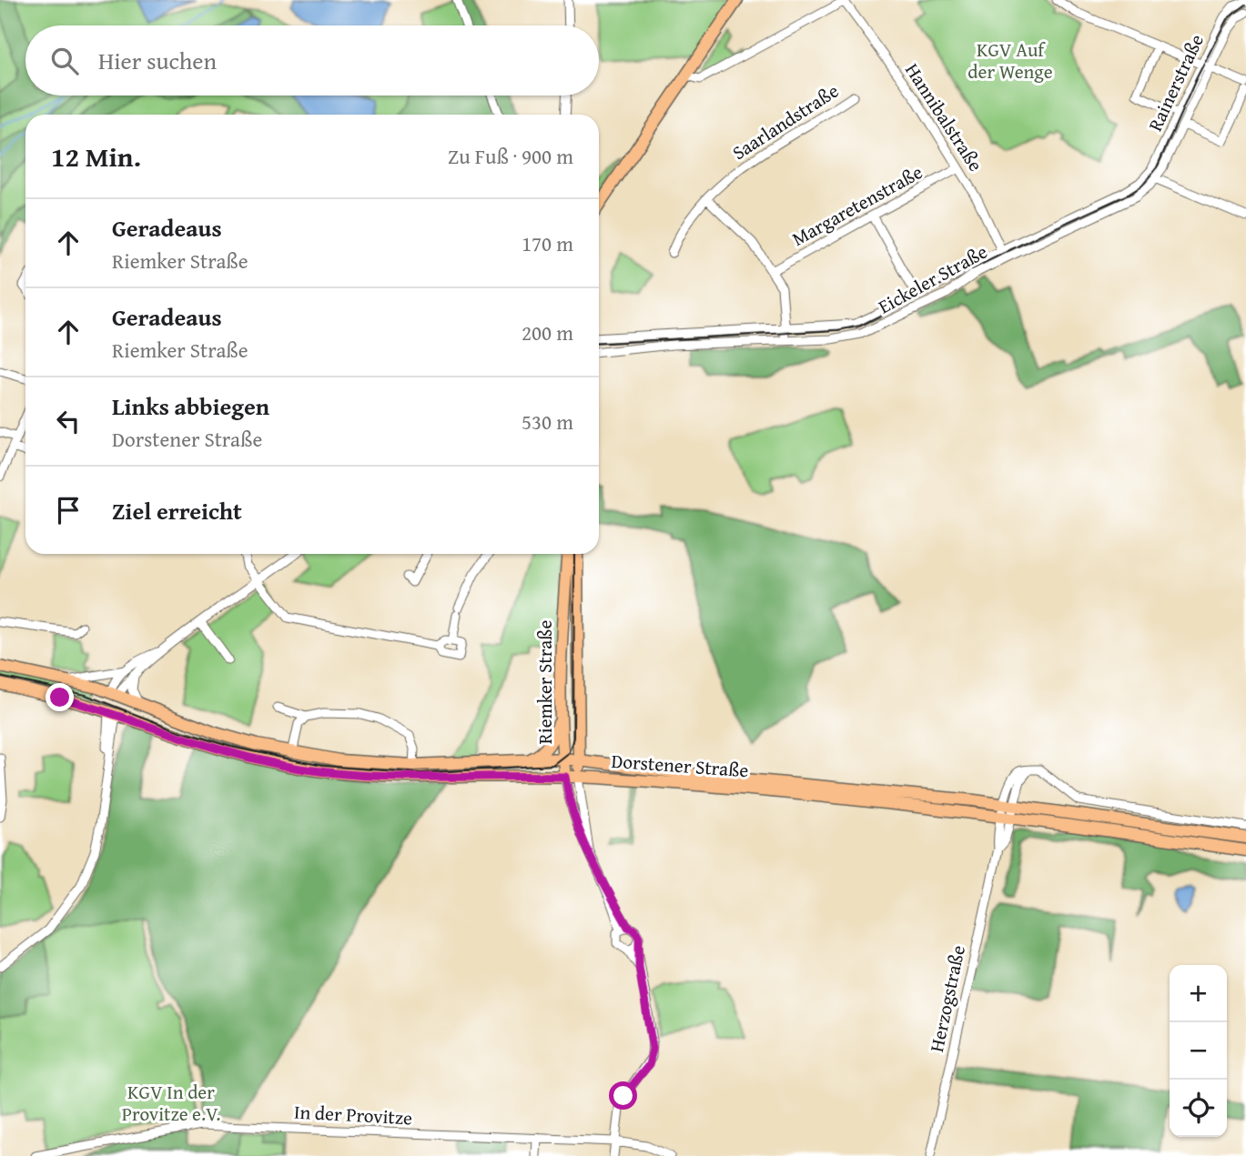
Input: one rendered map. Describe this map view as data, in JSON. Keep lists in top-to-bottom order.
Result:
{
  "streets": {
    "main road": ["Riemker Straße", "Dorstener Straße"],
    "street": [
      "Rainerstraße",
      "Hannibalstraße",
      "Saarlandstraße",
      "Margaretenstraße",
      "Eickeler Straße",
      "Herzogstraße",
      "In der Provitze"
    ]
  },
  "crossings": [
    ["Rainerstraße", "Eickeler Straße"],
    ["Hannibalstraße", "Margaretenstraße"],
    ["Hannibalstraße", "Eickeler Straße"],
    ["Riemker Straße", "Dorstener Straße"],
    ["Dorstener Straße", "Herzogstraße"]
  ],
  "parks": ["KGV Auf der Wenge", "KGV In der Provitze e.V."],
  "page": {
    "search": "Hier suchen",
    "heading": ["12 Min.", "Zu Fuß · 900 m"],
    "list": [
      ["Geradeaus", "Riemker Straße", "170 m"],
      ["Geradeaus", "Riemker Straße", "200 m"],
      ["Links abbiegen", "Dorstener Straße", "530 m"],
      "Ziel erreicht"
    ],
    "map_buttons": ["+", "−"]
  }
}
